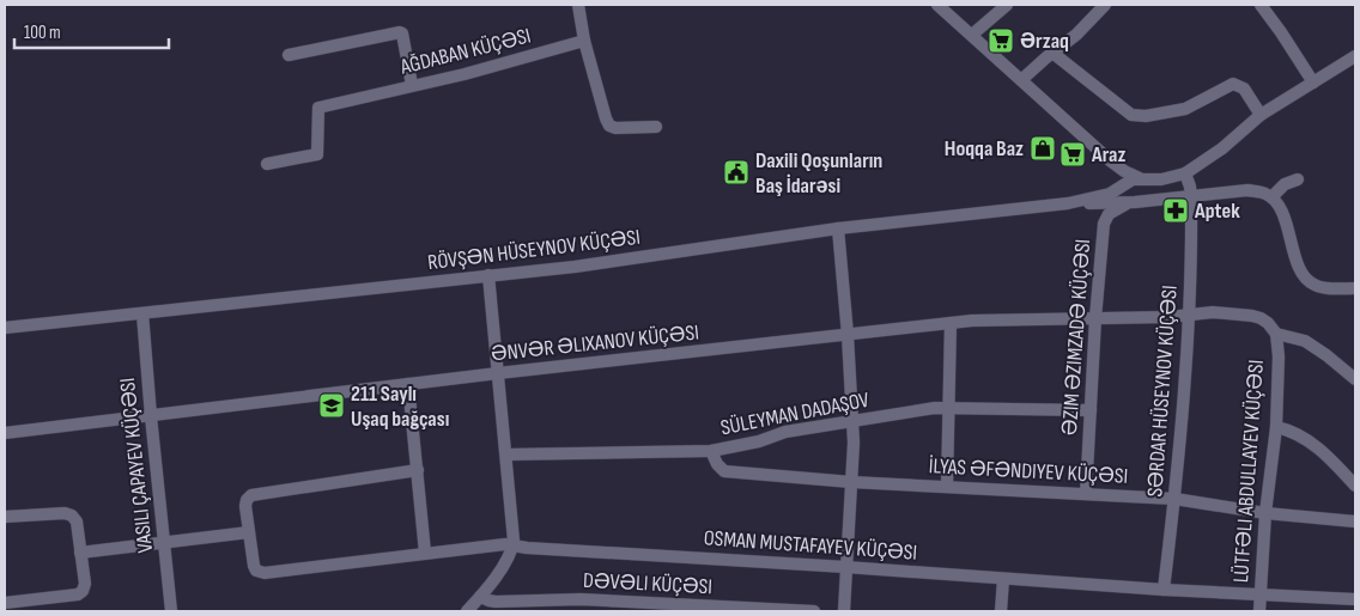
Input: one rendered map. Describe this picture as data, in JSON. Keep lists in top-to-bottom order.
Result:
{
  "streets": {
    "street": [
      "AĞDABAN KÜÇƏSI",
      "RÖVŞƏN HÜSEYNOV KÜÇƏSI",
      "ƏZIM ƏZIMZADƏ KÜÇƏSI",
      "ƏNVƏR ƏLIXANOV KÜÇƏSI",
      "SƏRDAR HÜSEYNOV KÜÇƏSI",
      "SÜLEYMAN DADAŞOV",
      "VASILI ÇAPAYEV KÜÇƏSI",
      "İLYAS ƏFƏNDIYEV KÜÇƏSI",
      "LÜTFƏLI ABDULLAYEV KÜÇƏSI",
      "OSMAN MUSTAFAYEV KÜÇƏSI",
      "DƏVƏLI KÜÇƏSI"
    ]
  },
  "crossings": [
    ["RÖVŞƏN HÜSEYNOV KÜÇƏSI", "VASILI ÇAPAYEV KÜÇƏSI"],
    ["ƏZIM ƏZIMZADƏ KÜÇƏSI", "ƏNVƏR ƏLIXANOV KÜÇƏSI"],
    ["ƏZIM ƏZIMZADƏ KÜÇƏSI", "SÜLEYMAN DADAŞOV"],
    ["ƏZIM ƏZIMZADƏ KÜÇƏSI", "İLYAS ƏFƏNDIYEV KÜÇƏSI"],
    ["ƏNVƏR ƏLIXANOV KÜÇƏSI", "SƏRDAR HÜSEYNOV KÜÇƏSI"],
    ["ƏNVƏR ƏLIXANOV KÜÇƏSI", "VASILI ÇAPAYEV KÜÇƏSI"],
    ["ƏNVƏR ƏLIXANOV KÜÇƏSI", "LÜTFƏLI ABDULLAYEV KÜÇƏSI"],
    ["SƏRDAR HÜSEYNOV KÜÇƏSI", "İLYAS ƏFƏNDIYEV KÜÇƏSI"],
    ["SƏRDAR HÜSEYNOV KÜÇƏSI", "OSMAN MUSTAFAYEV KÜÇƏSI"],
    ["SÜLEYMAN DADAŞOV", "İLYAS ƏFƏNDIYEV KÜÇƏSI"],
    ["İLYAS ƏFƏNDIYEV KÜÇƏSI", "LÜTFƏLI ABDULLAYEV KÜÇƏSI"],
    ["LÜTFƏLI ABDULLAYEV KÜÇƏSI", "OSMAN MUSTAFAYEV KÜÇƏSI"]
  ],
  "places": {
    "supermarket": ["Ərzaq", "Araz"],
    "shop": ["Hoqqa Baz"],
    "public building": ["Daxili Qoşunların Baş İdarəsi"],
    "pharmacy": ["Aptek"],
    "school or university": ["211 Saylı Uşaq bağçası"]
  },
  "scale_bar": "100 m"
}
